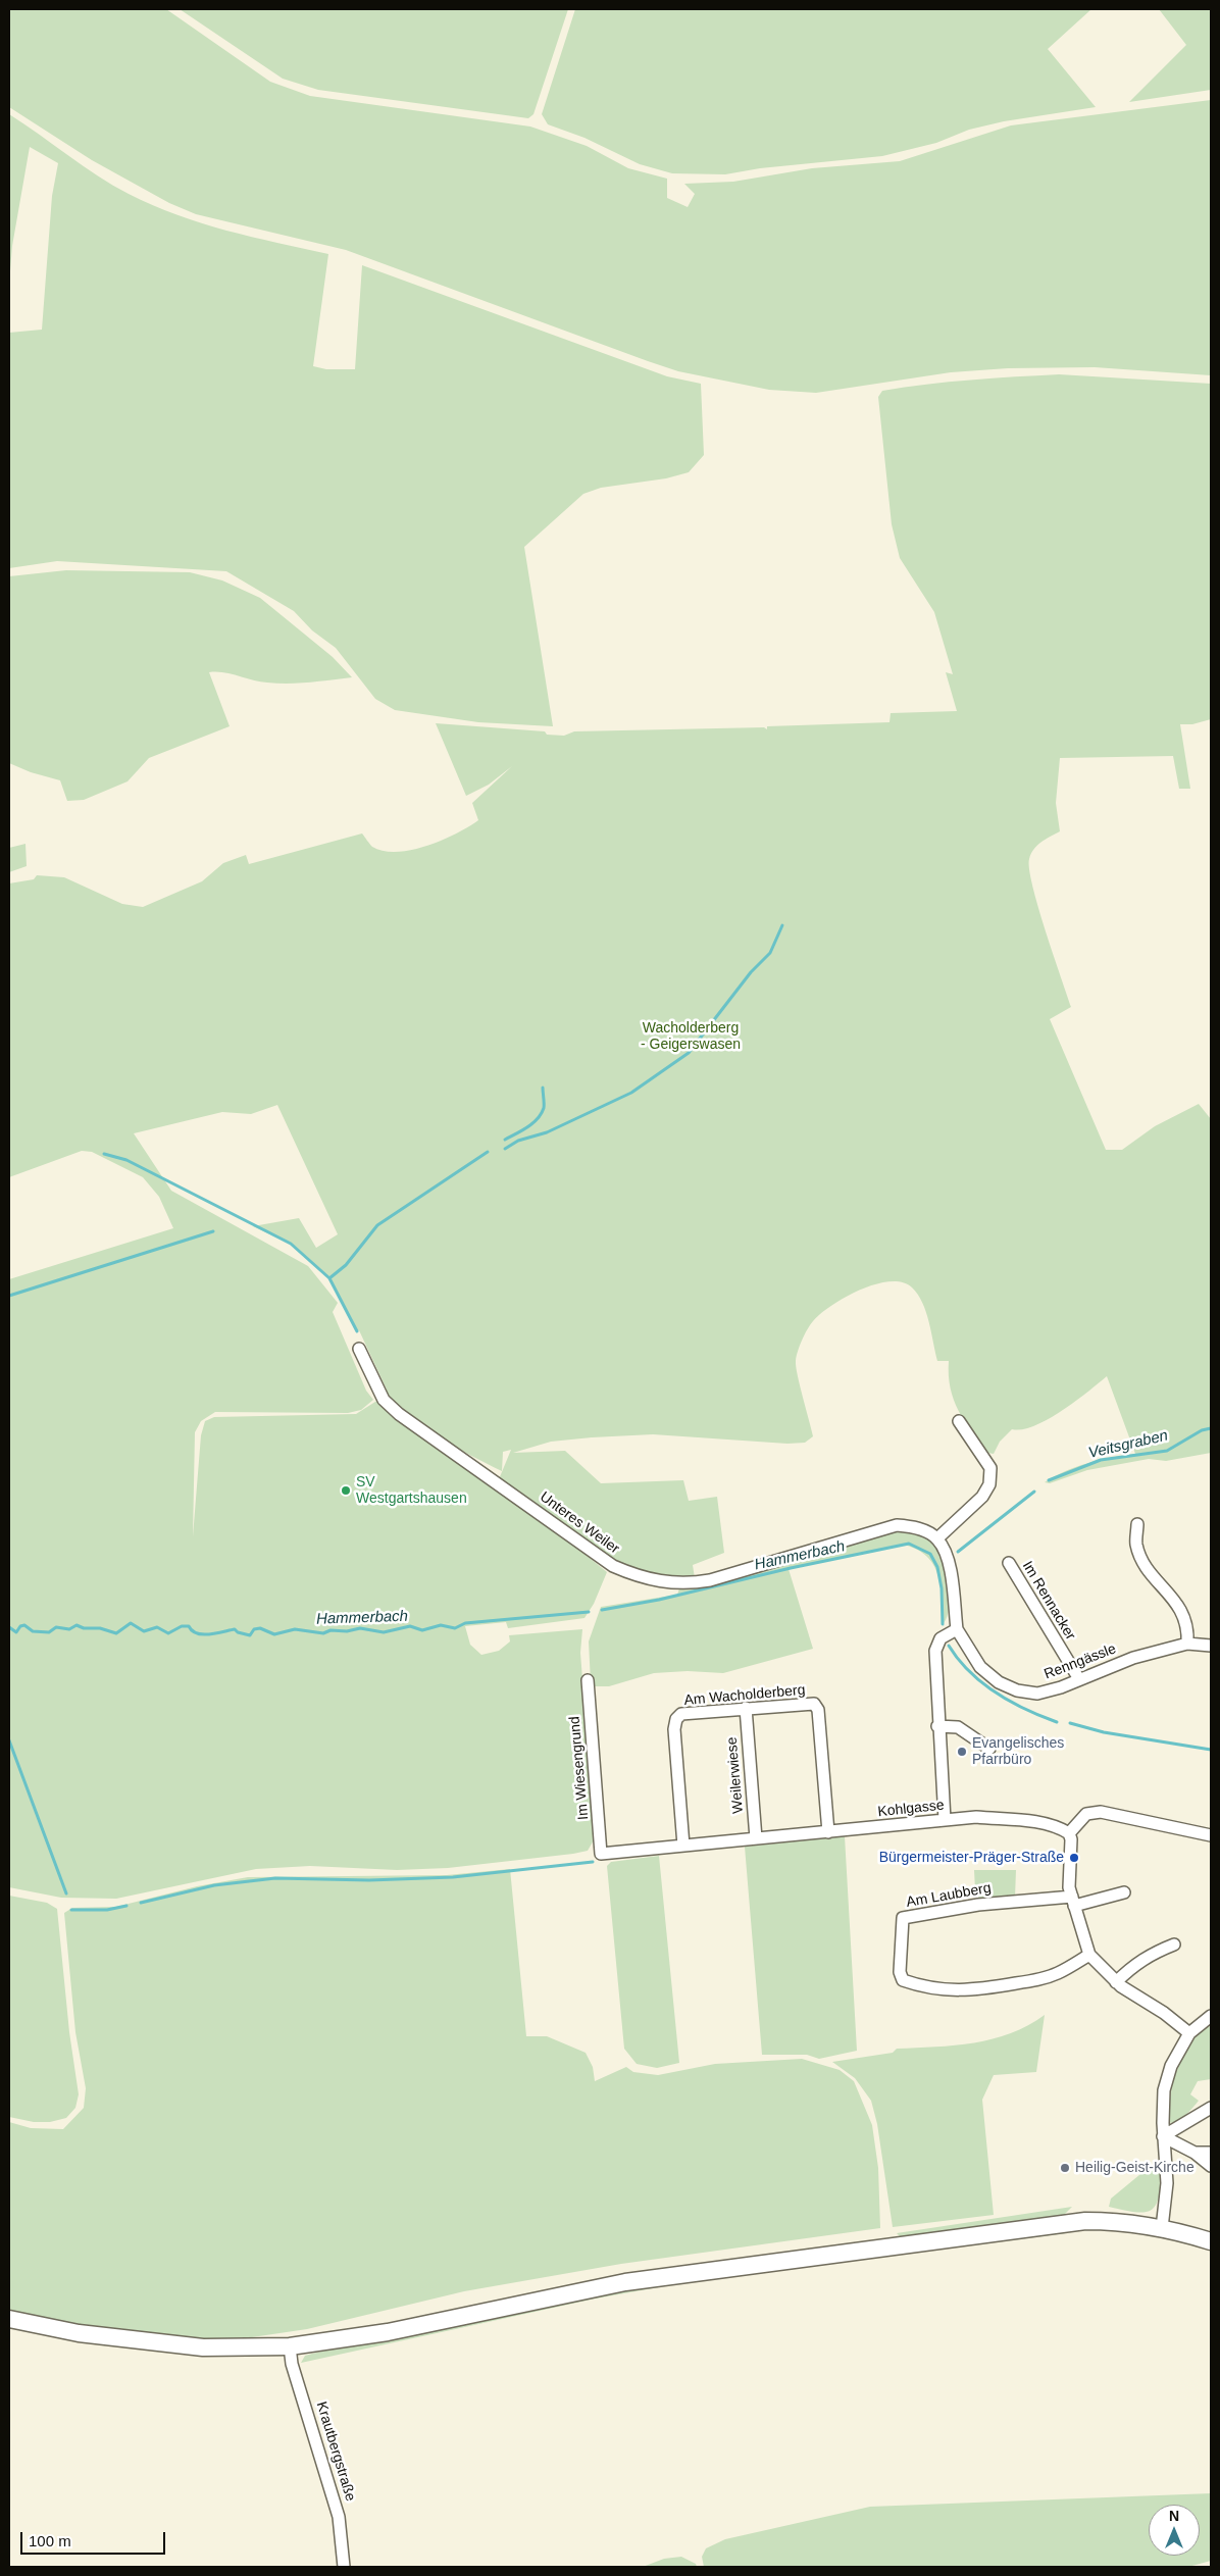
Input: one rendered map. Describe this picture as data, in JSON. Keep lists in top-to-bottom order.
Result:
{
  "streets": {
    "street": [
      "Unteres Weiler",
      "Im Rennacker",
      "Renngässle",
      "Am Wacholderberg",
      "Im Wiesengrund",
      "Weilerwiese",
      "Kohlgasse",
      "Am Laubberg",
      "Krautbergstraße"
    ]
  },
  "crossings": [
    ["Im Rennacker", "Renngässle"],
    ["Am Wacholderberg", "Weilerwiese"],
    ["Am Wacholderberg", "Kohlgasse"],
    ["Im Wiesengrund", "Kohlgasse"],
    ["Weilerwiese", "Kohlgasse"]
  ],
  "water": ["Veitsgraben", "Hammerbach"],
  "parks": ["Wacholderberg - Geigerswasen"],
  "places": [
    "SV Westgartshausen",
    "Evangelisches Pfarrbüro",
    "Bürgermeister-Präger-Straße",
    "Heilig-Geist-Kirche"
  ],
  "scale_bar": "100 m",
  "north": "top"
}
